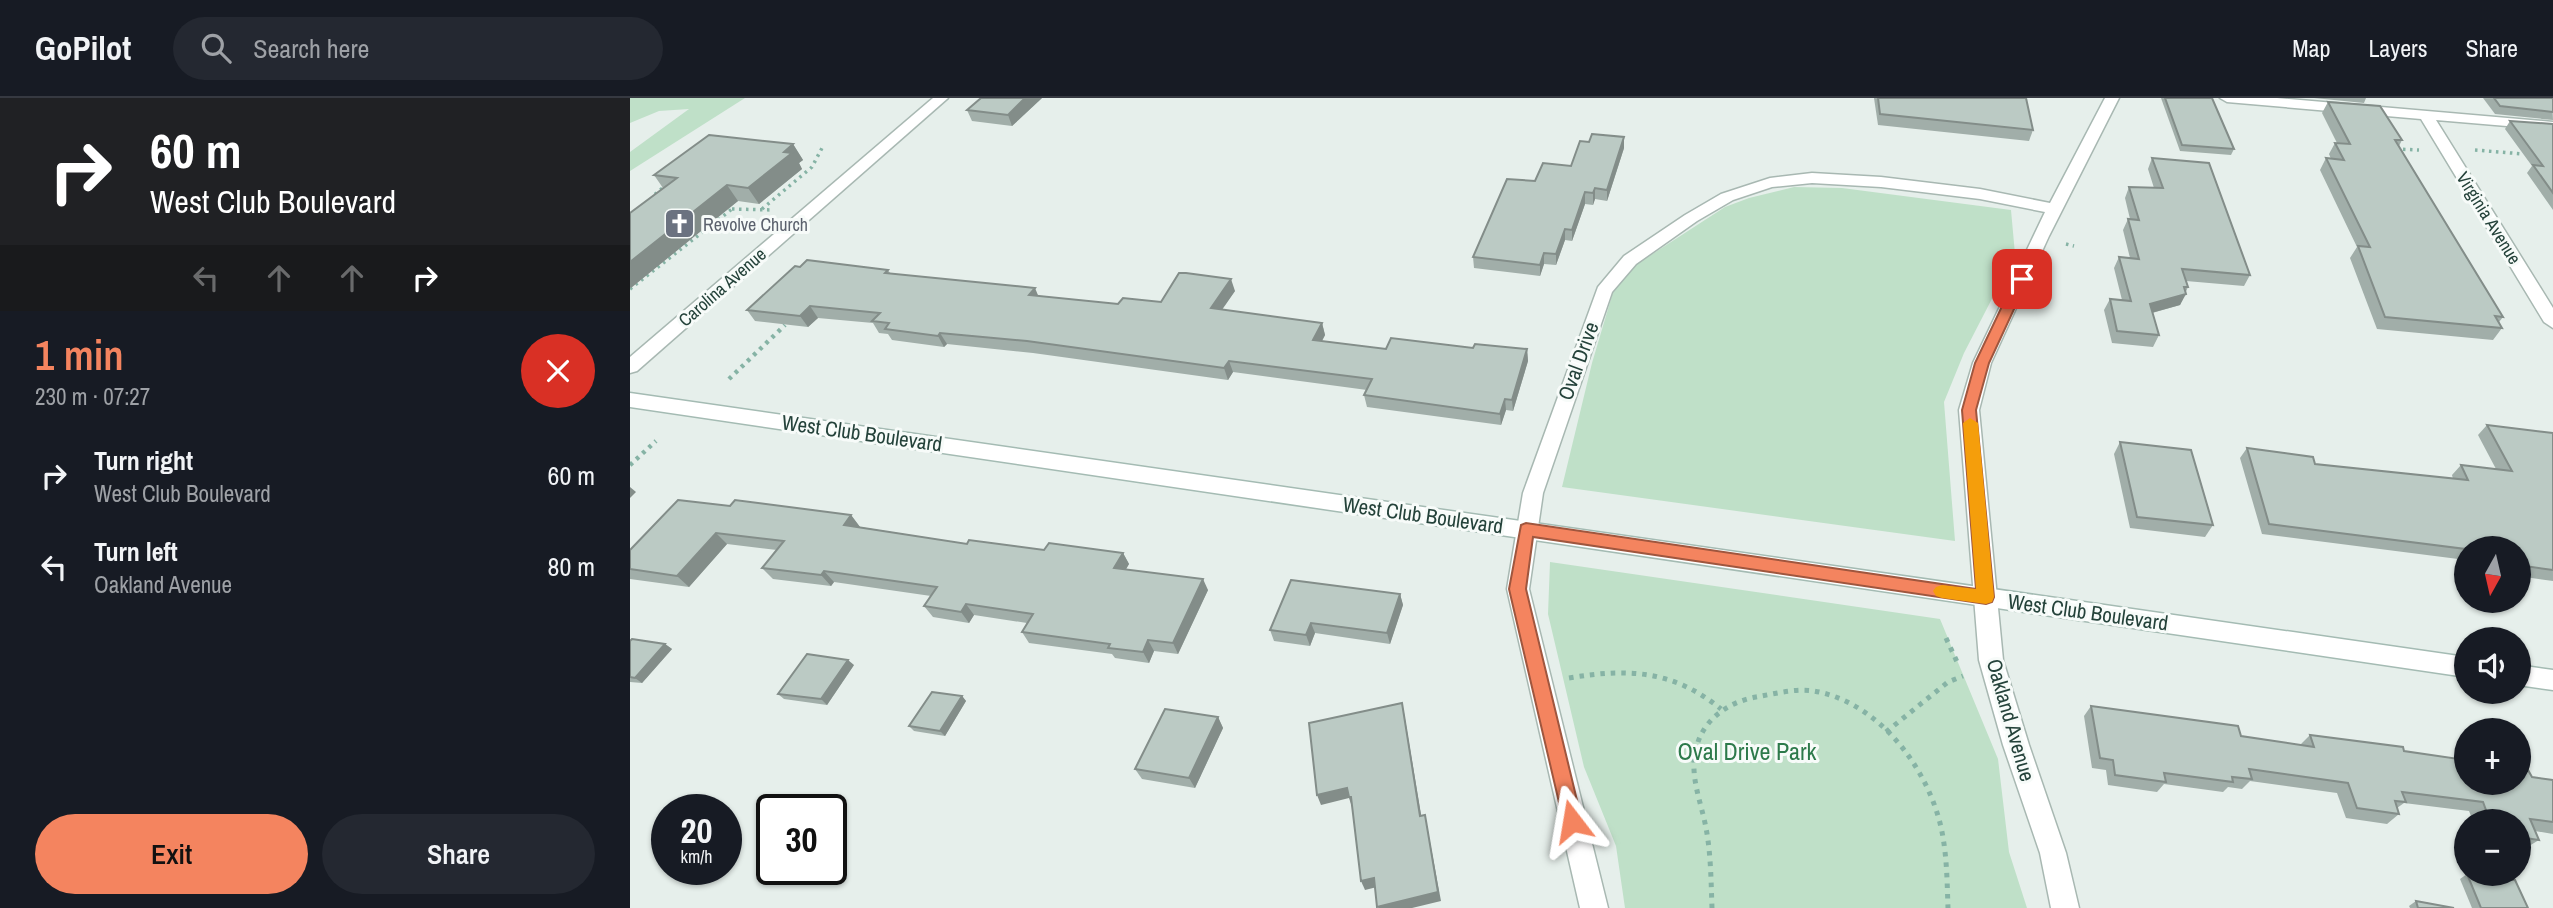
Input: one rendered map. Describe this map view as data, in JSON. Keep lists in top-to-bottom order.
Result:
{
  "streets": {
    "street": [
      "Virginia Avenue",
      "Carolina Avenue",
      "Oval Drive",
      "West Club Boulevard",
      "Oakland Avenue"
    ]
  },
  "crossings": [
    ["Oval Drive", "West Club Boulevard"],
    ["Oval Drive", "Oakland Avenue"],
    ["West Club Boulevard", "Oakland Avenue"]
  ],
  "parks": ["Oval Drive Park"],
  "places": {
    "church": ["Revolve Church"]
  },
  "north": "bottom",
  "page": {
    "header": "GoPilot",
    "search": "Search here",
    "nav": ["Map", "Layers", "Share"],
    "turn": ["60 m", "West Club Boulevard"],
    "heading": ["1 min", "230 m · 07:27"],
    "list": [
      {
        "name": "Turn right",
        "note": "West Club Boulevard",
        "value": "60 m"
      },
      {
        "name": "Turn left",
        "note": "Oakland Avenue",
        "value": "80 m"
      }
    ],
    "map_buttons": ["+", "−"],
    "speed": "20 km/h",
    "limit": "30",
    "buttons": ["Exit", "Share"]
  }
}
